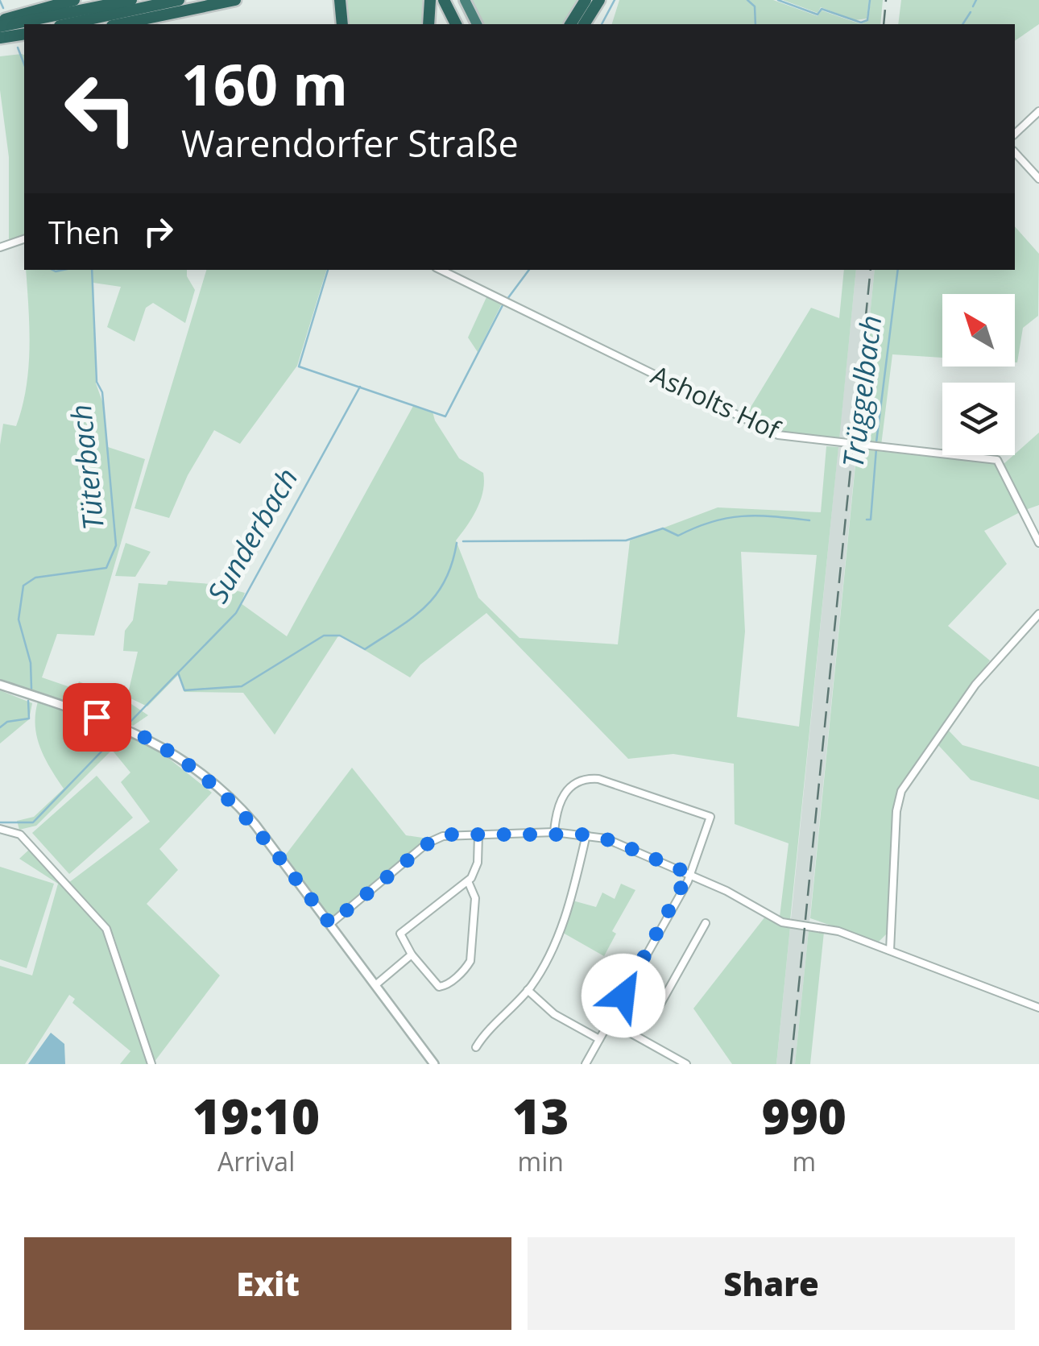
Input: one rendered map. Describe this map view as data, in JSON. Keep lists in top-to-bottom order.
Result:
{
  "streets": {
    "street": ["Asholts Hof"]
  },
  "water": ["Trüggelbach", "Tüterbach", "Sunderbach"],
  "north": "top left",
  "page": {
    "turn": ["160 m", "Warendorfer Straße"],
    "then": "Then",
    "eta": [
      "19:10",
      "Arrival",
      "13",
      "min",
      "990",
      "m"
    ],
    "buttons": ["Exit", "Share"]
  }
}
